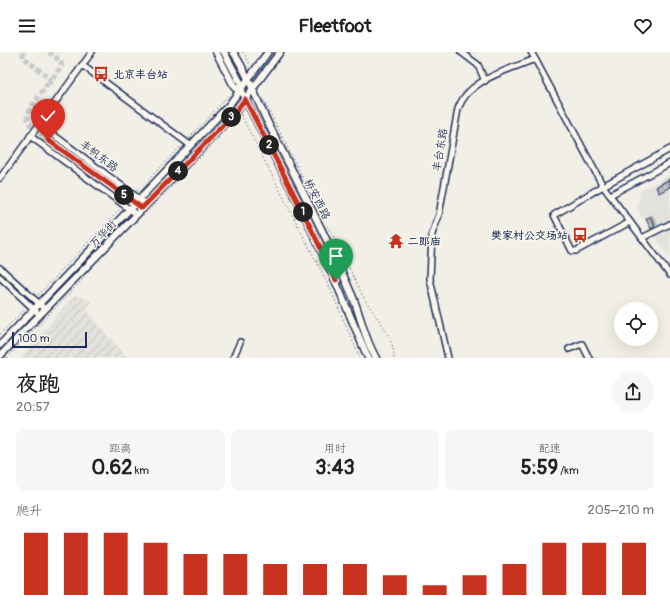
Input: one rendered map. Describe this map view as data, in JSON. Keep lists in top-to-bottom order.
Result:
{
  "streets": {
    "main road": ["桥安西路", "万华街"],
    "street": ["丰台东路", "丰帆东路"]
  },
  "crossings": [
    ["丰帆东路", "万华街"],
    ["桥安西路", "万华街"]
  ],
  "places": {
    "bus stop": ["北京丰台站", "樊家村公交场站"],
    "temple": ["二郎庙"]
  },
  "scale_bar": "100 m",
  "page": {
    "header": "Fleetfoot",
    "pins": [
      "3",
      "2",
      "4",
      "5",
      "1"
    ],
    "scale": "100 m",
    "heading": ["夜跑", "20:57"],
    "stats": [
      ["距离", "0.62 km"],
      ["用时", "3:43"],
      ["配速", "5:59 /km"]
    ],
    "chart": ["爬升", "205–210 m"]
  }
}
